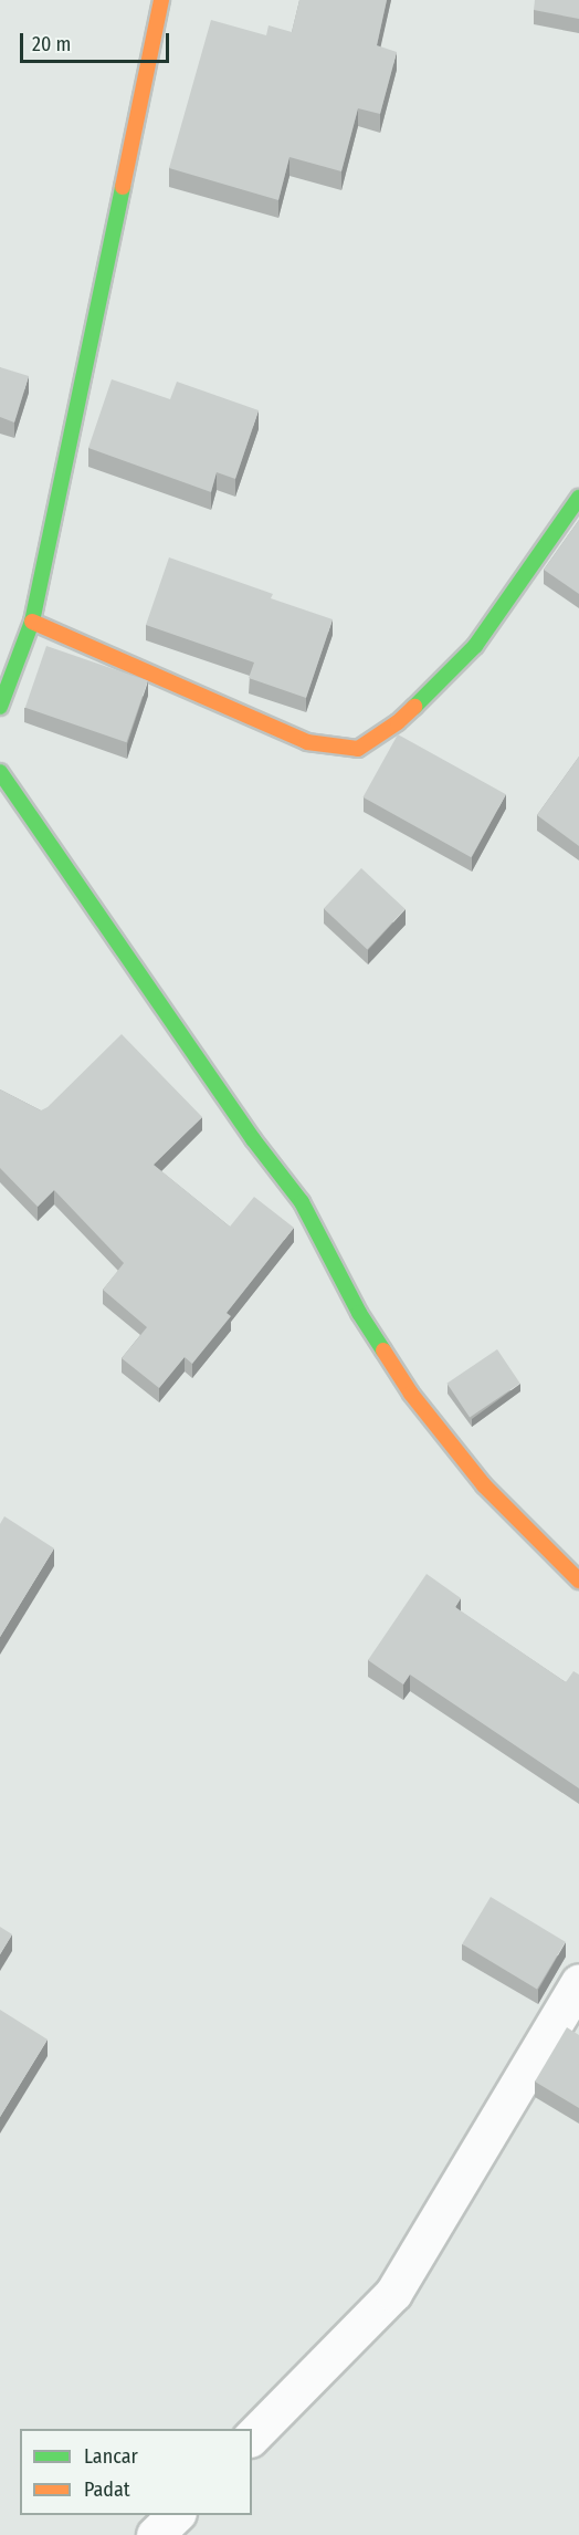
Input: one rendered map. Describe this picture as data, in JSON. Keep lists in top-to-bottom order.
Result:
{
  "legend": ["Lancar", "Padat"],
  "scale_bar": "20 m"
}
